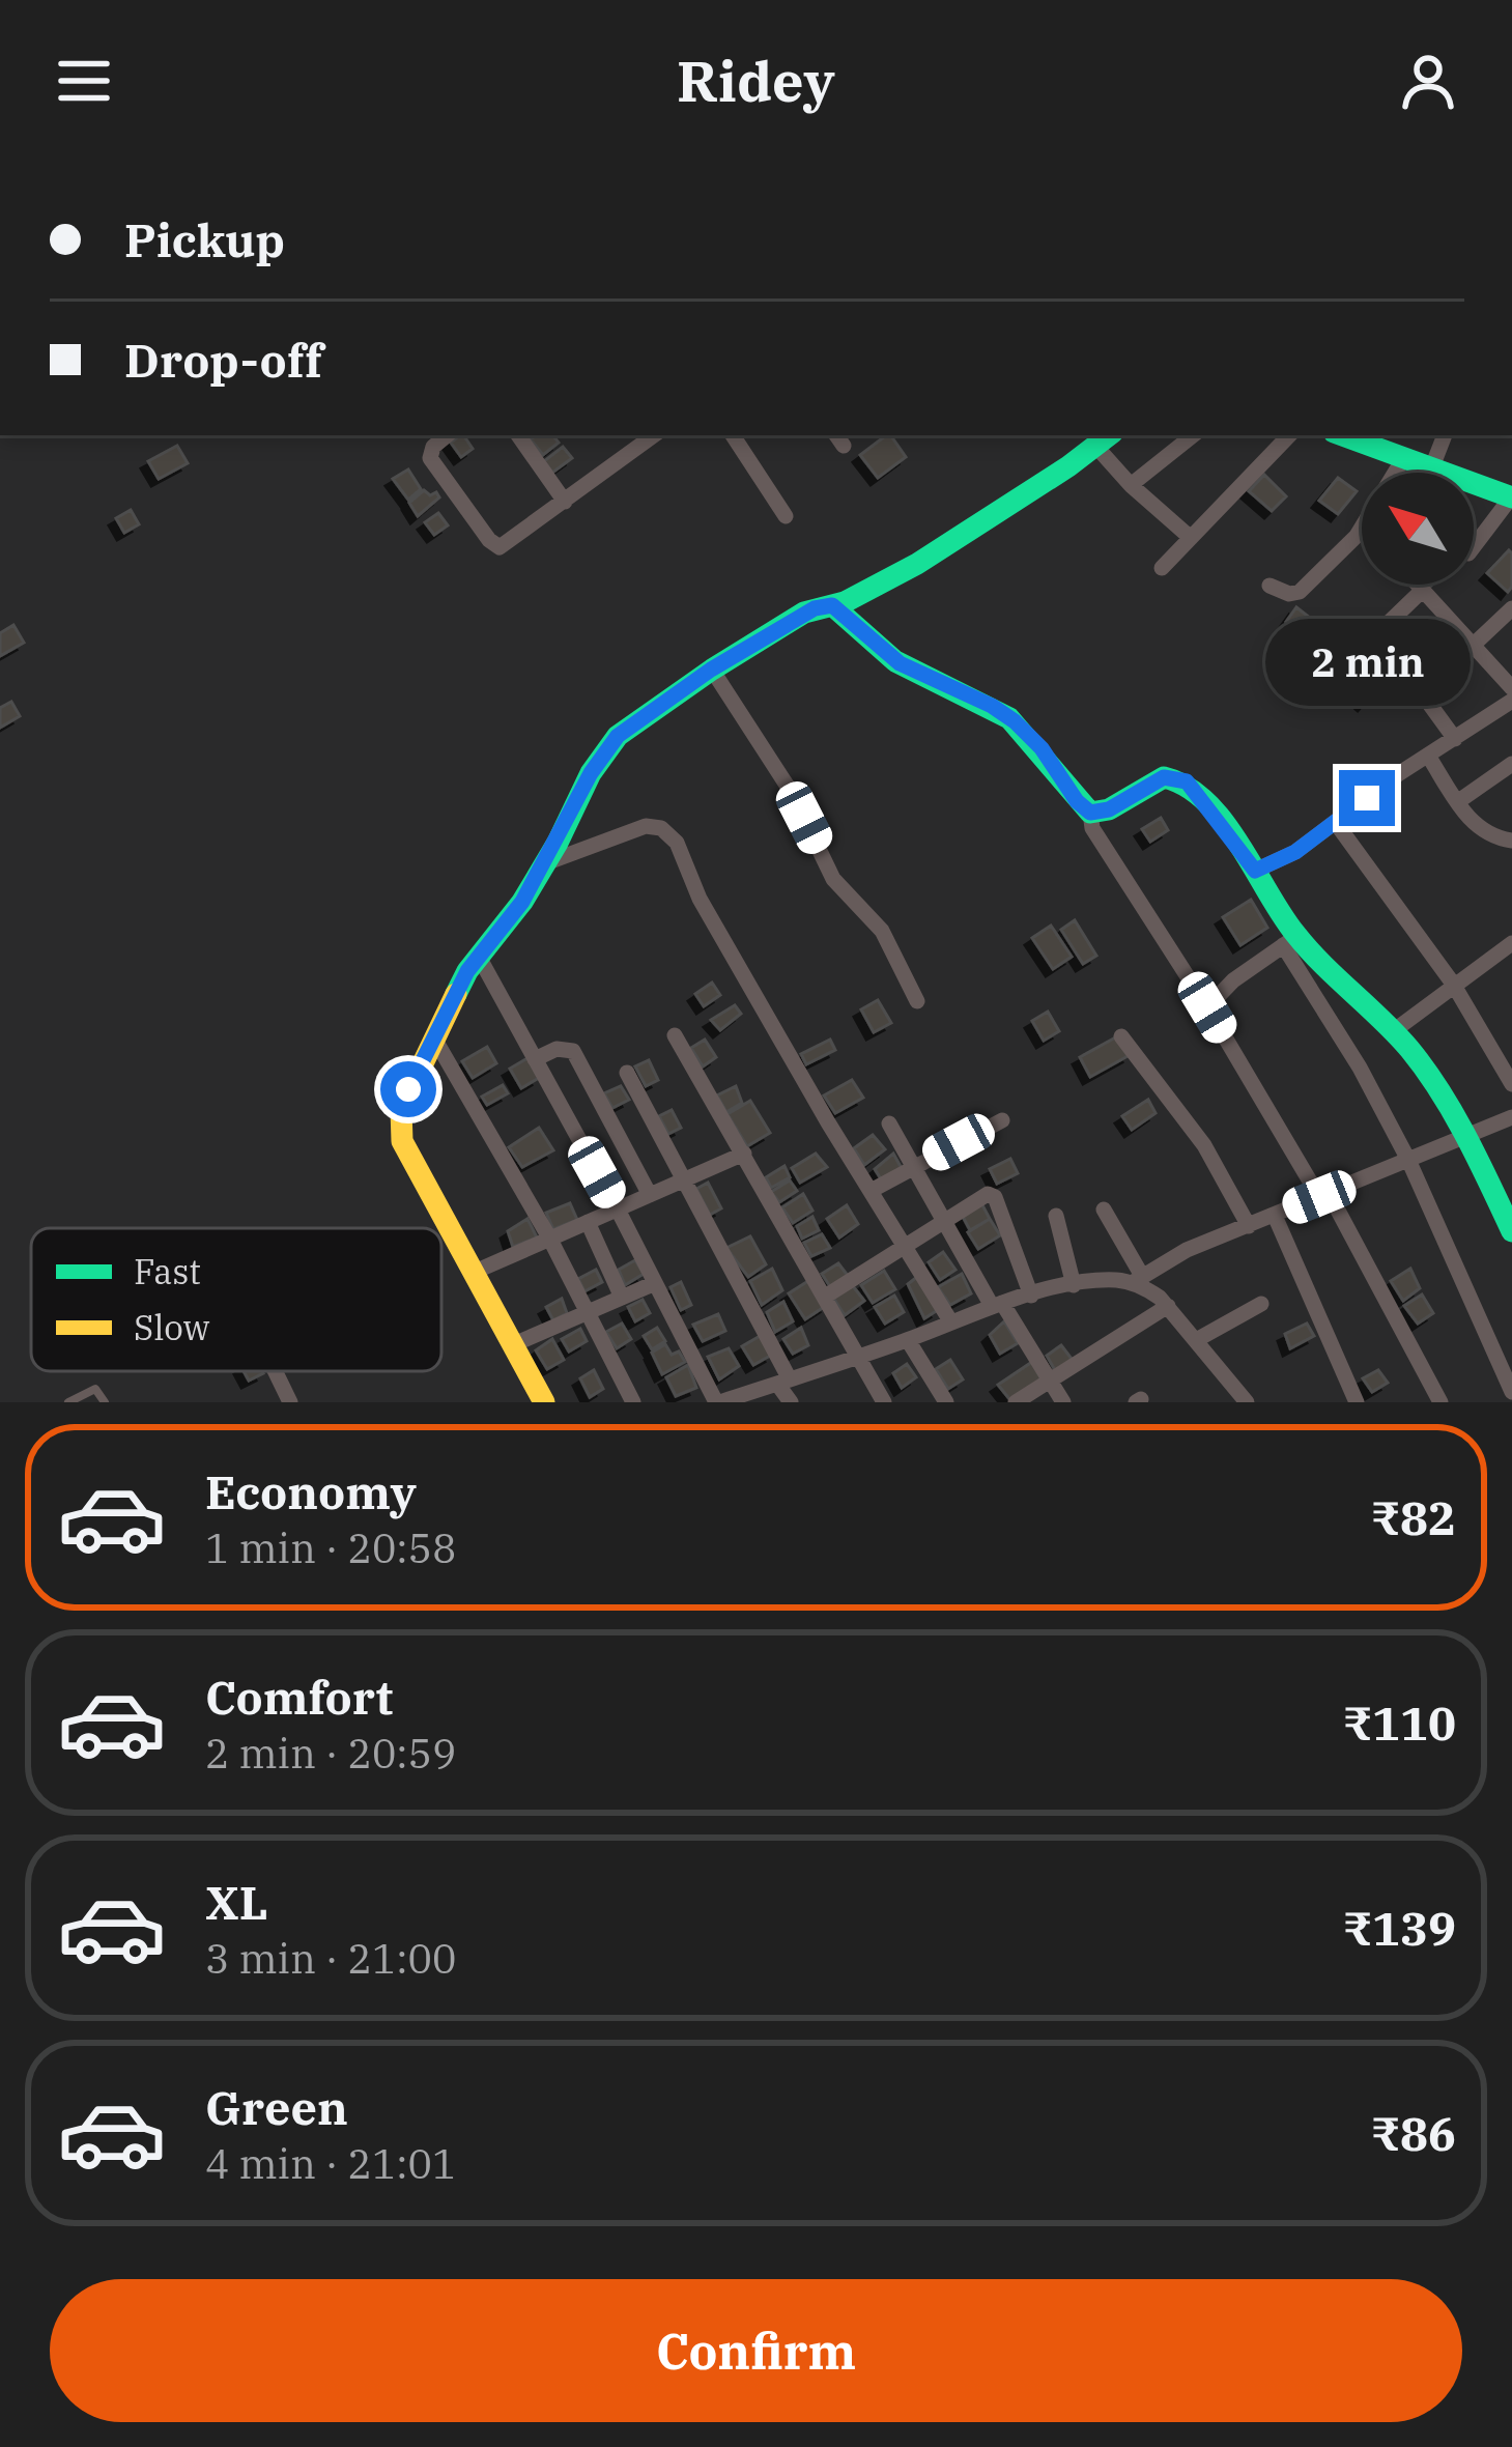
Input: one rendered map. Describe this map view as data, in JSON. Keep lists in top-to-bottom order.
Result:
{
  "legend": ["Fast", "Slow"],
  "north": "top left",
  "page": {
    "header": "Ridey",
    "banner": ["Pickup", "Drop-off"],
    "bubble": "2 min",
    "list": [
      {
        "name": "Economy",
        "note": "1 min · 20:58",
        "value": "₹82"
      },
      {
        "name": "Comfort",
        "note": "2 min · 20:59",
        "value": "₹110"
      },
      {
        "name": "XL",
        "note": "3 min · 21:00",
        "value": "₹139"
      },
      {
        "name": "Green",
        "note": "4 min · 21:01",
        "value": "₹86"
      }
    ],
    "buttons": "Confirm"
  }
}
